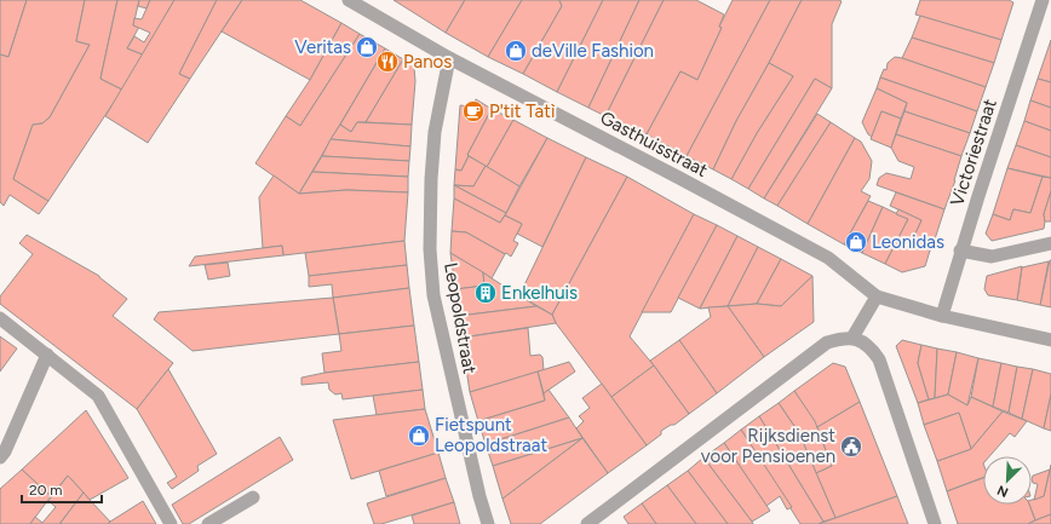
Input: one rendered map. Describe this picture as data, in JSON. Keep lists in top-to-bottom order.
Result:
{
  "streets": {
    "street": ["Gasthuisstraat", "Victoriestraat", "Leopoldstraat"]
  },
  "crossings": [
    ["Gasthuisstraat", "Victoriestraat"],
    ["Gasthuisstraat", "Leopoldstraat"]
  ],
  "places": {
    "shop": [
      "Veritas",
      "deVille Fashion",
      "Leonidas",
      "Fietspunt Leopoldstraat"
    ],
    "restaurant": ["Panos"],
    "cafe": ["P'tit Tatì"],
    "building": ["Enkelhuis"],
    "public building": ["Rijksdienst voor Pensioenen"]
  },
  "scale_bar": "20 m",
  "north": "bottom left"
}
